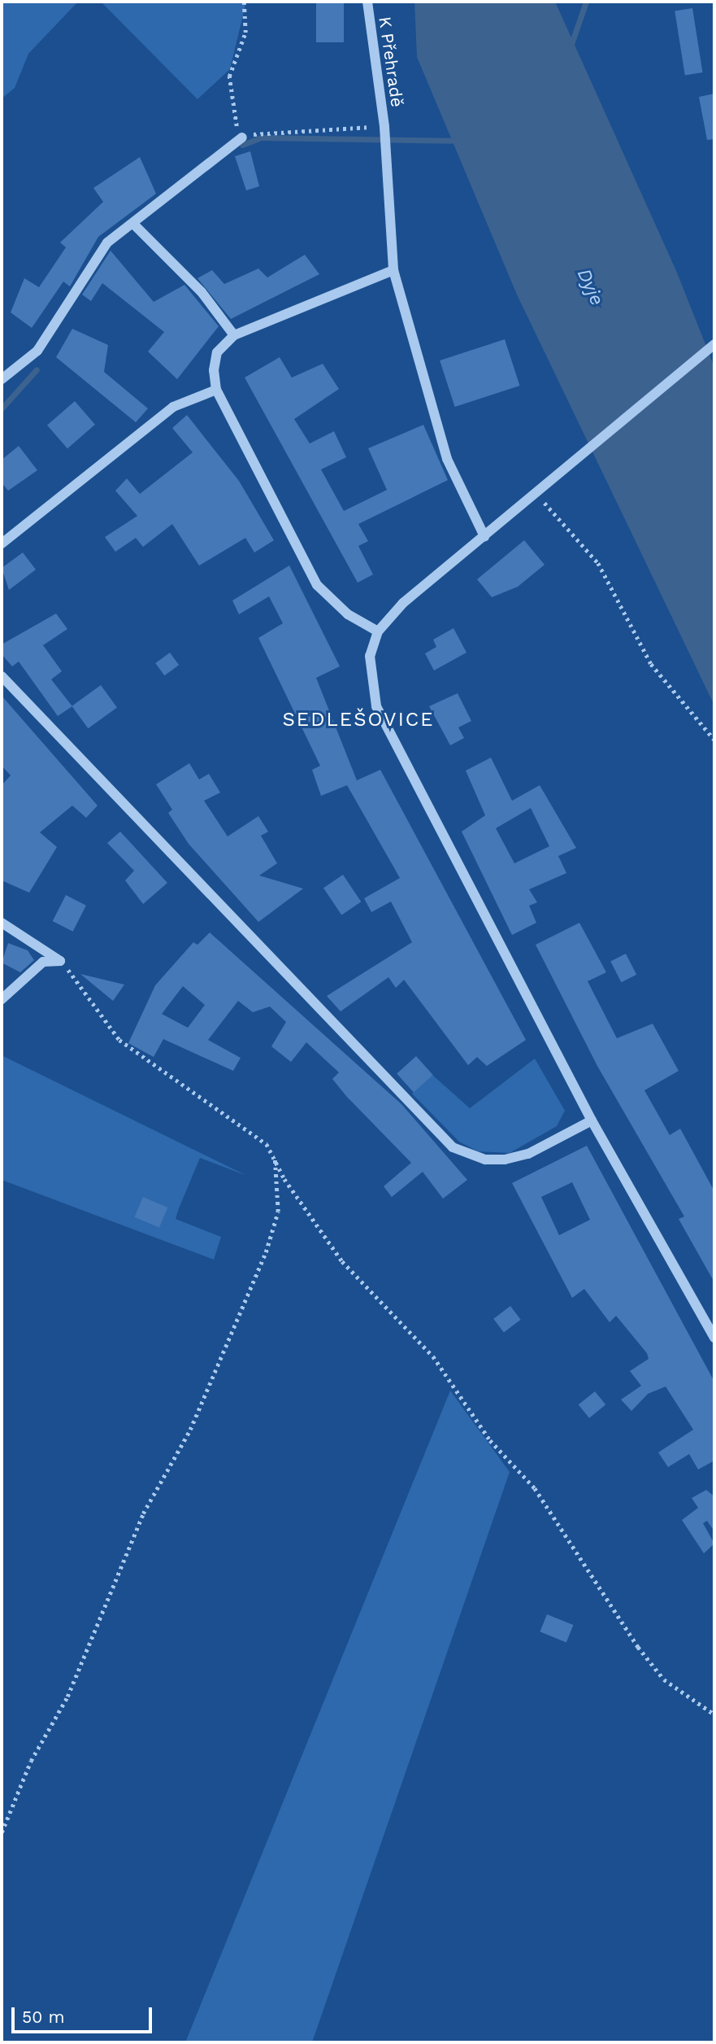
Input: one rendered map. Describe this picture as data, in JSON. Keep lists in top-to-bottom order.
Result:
{
  "streets": {
    "street": ["K Přehradě"]
  },
  "districts": ["SEDLEŠOVICE"],
  "water": ["Dyje"],
  "scale_bar": "50 m"
}
